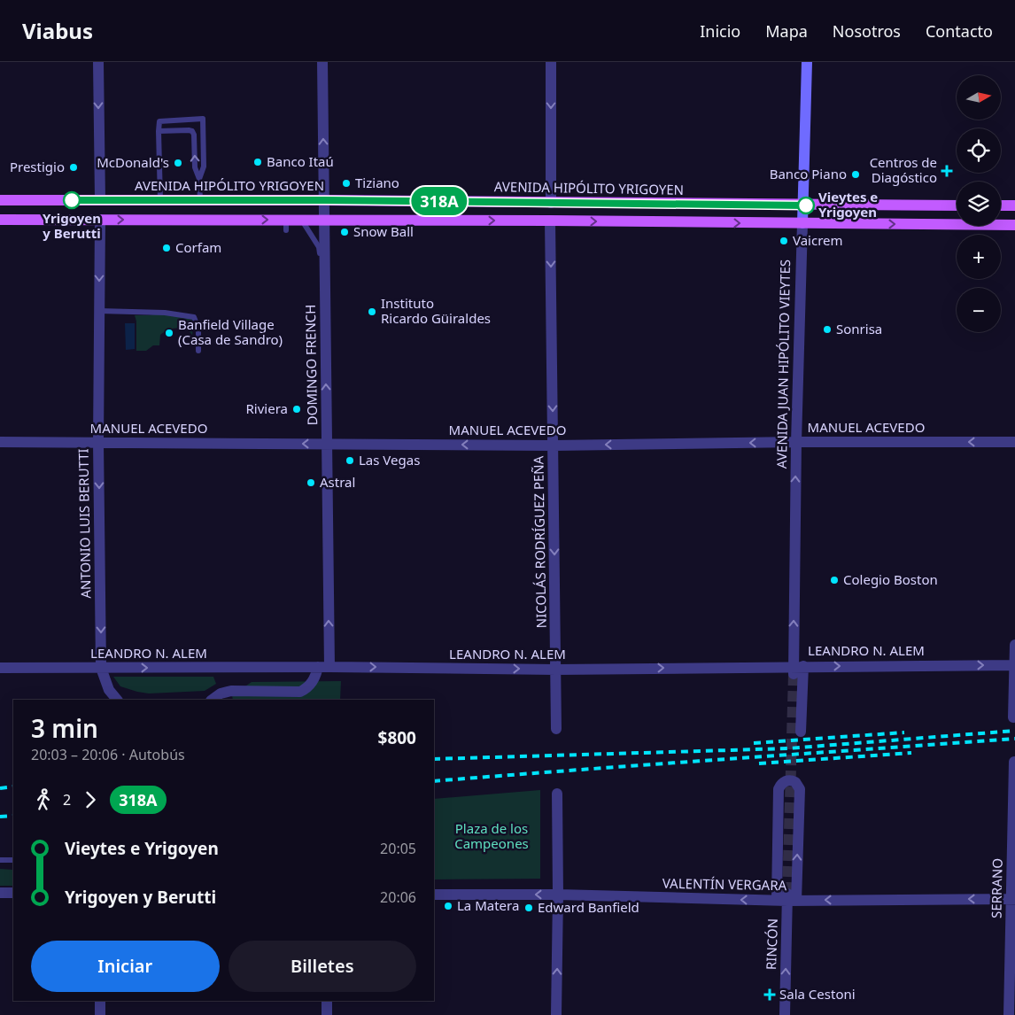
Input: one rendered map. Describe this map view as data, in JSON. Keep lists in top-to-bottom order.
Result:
{
  "streets": {
    "main road": ["AVENIDA HIPÓLITO YRIGOYEN"],
    "street": [
      "AVENIDA JUAN HIPÓLITO VIEYTES",
      "DOMINGO FRENCH",
      "MANUEL ACEVEDO",
      "ANTONIO LUIS BERUTTI",
      "NICOLÁS RODRÍGUEZ PEÑA",
      "LEANDRO N. ALEM",
      "VALENTÍN VERGARA",
      "SERRANO",
      "RINCÓN"
    ]
  },
  "crossings": [
    ["AVENIDA HIPÓLITO YRIGOYEN", "AVENIDA JUAN HIPÓLITO VIEYTES"],
    ["AVENIDA HIPÓLITO YRIGOYEN", "DOMINGO FRENCH"],
    ["AVENIDA JUAN HIPÓLITO VIEYTES", "MANUEL ACEVEDO"],
    ["AVENIDA JUAN HIPÓLITO VIEYTES", "LEANDRO N. ALEM"],
    ["DOMINGO FRENCH", "MANUEL ACEVEDO"],
    ["DOMINGO FRENCH", "LEANDRO N. ALEM"],
    ["MANUEL ACEVEDO", "ANTONIO LUIS BERUTTI"],
    ["MANUEL ACEVEDO", "NICOLÁS RODRÍGUEZ PEÑA"],
    ["ANTONIO LUIS BERUTTI", "LEANDRO N. ALEM"],
    ["NICOLÁS RODRÍGUEZ PEÑA", "LEANDRO N. ALEM"],
    ["VALENTÍN VERGARA", "SERRANO"],
    ["VALENTÍN VERGARA", "RINCÓN"]
  ],
  "one_way": [
    "DOMINGO FRENCH",
    "MANUEL ACEVEDO",
    "ANTONIO LUIS BERUTTI",
    "NICOLÁS RODRÍGUEZ PEÑA",
    "LEANDRO N. ALEM",
    "VALENTÍN VERGARA",
    "RINCÓN"
  ],
  "parks": ["Plaza de los Campeones"],
  "places": {
    "other": [
      "Banco Itaú",
      "McDonald's",
      "Prestigio",
      "Banco Piano",
      "Tiziano",
      "Yrigoyen y Berutti",
      "Vieytes e Yrigoyen",
      "Snow Ball",
      "Vaicrem",
      "Corfam",
      "Instituto Ricardo Güiraldes",
      "Sonrisa",
      "Banfield Village (Casa de Sandro)",
      "Riviera",
      "Las Vegas",
      "Astral",
      "Colegio Boston",
      "La Matera",
      "Edward Banfield"
    ],
    "health": ["Centros de Diagóstico", "Sala Cestoni"]
  },
  "lines": ["bus line 318A"],
  "north": "right",
  "page": {
    "header": "Viabus",
    "nav": [
      "Inicio",
      "Mapa",
      "Nosotros",
      "Contacto"
    ],
    "on_map": "318A",
    "map_buttons": ["+", "−"],
    "heading": ["3 min", "20:03 – 20:06 · Autobús", "$800"],
    "legs": ["2", "318A"],
    "list": [
      {
        "name": "Vieytes e Yrigoyen",
        "value": "20:05"
      },
      {
        "name": "Yrigoyen y Berutti",
        "value": "20:06"
      }
    ],
    "buttons": ["Iniciar", "Billetes"]
  }
}
